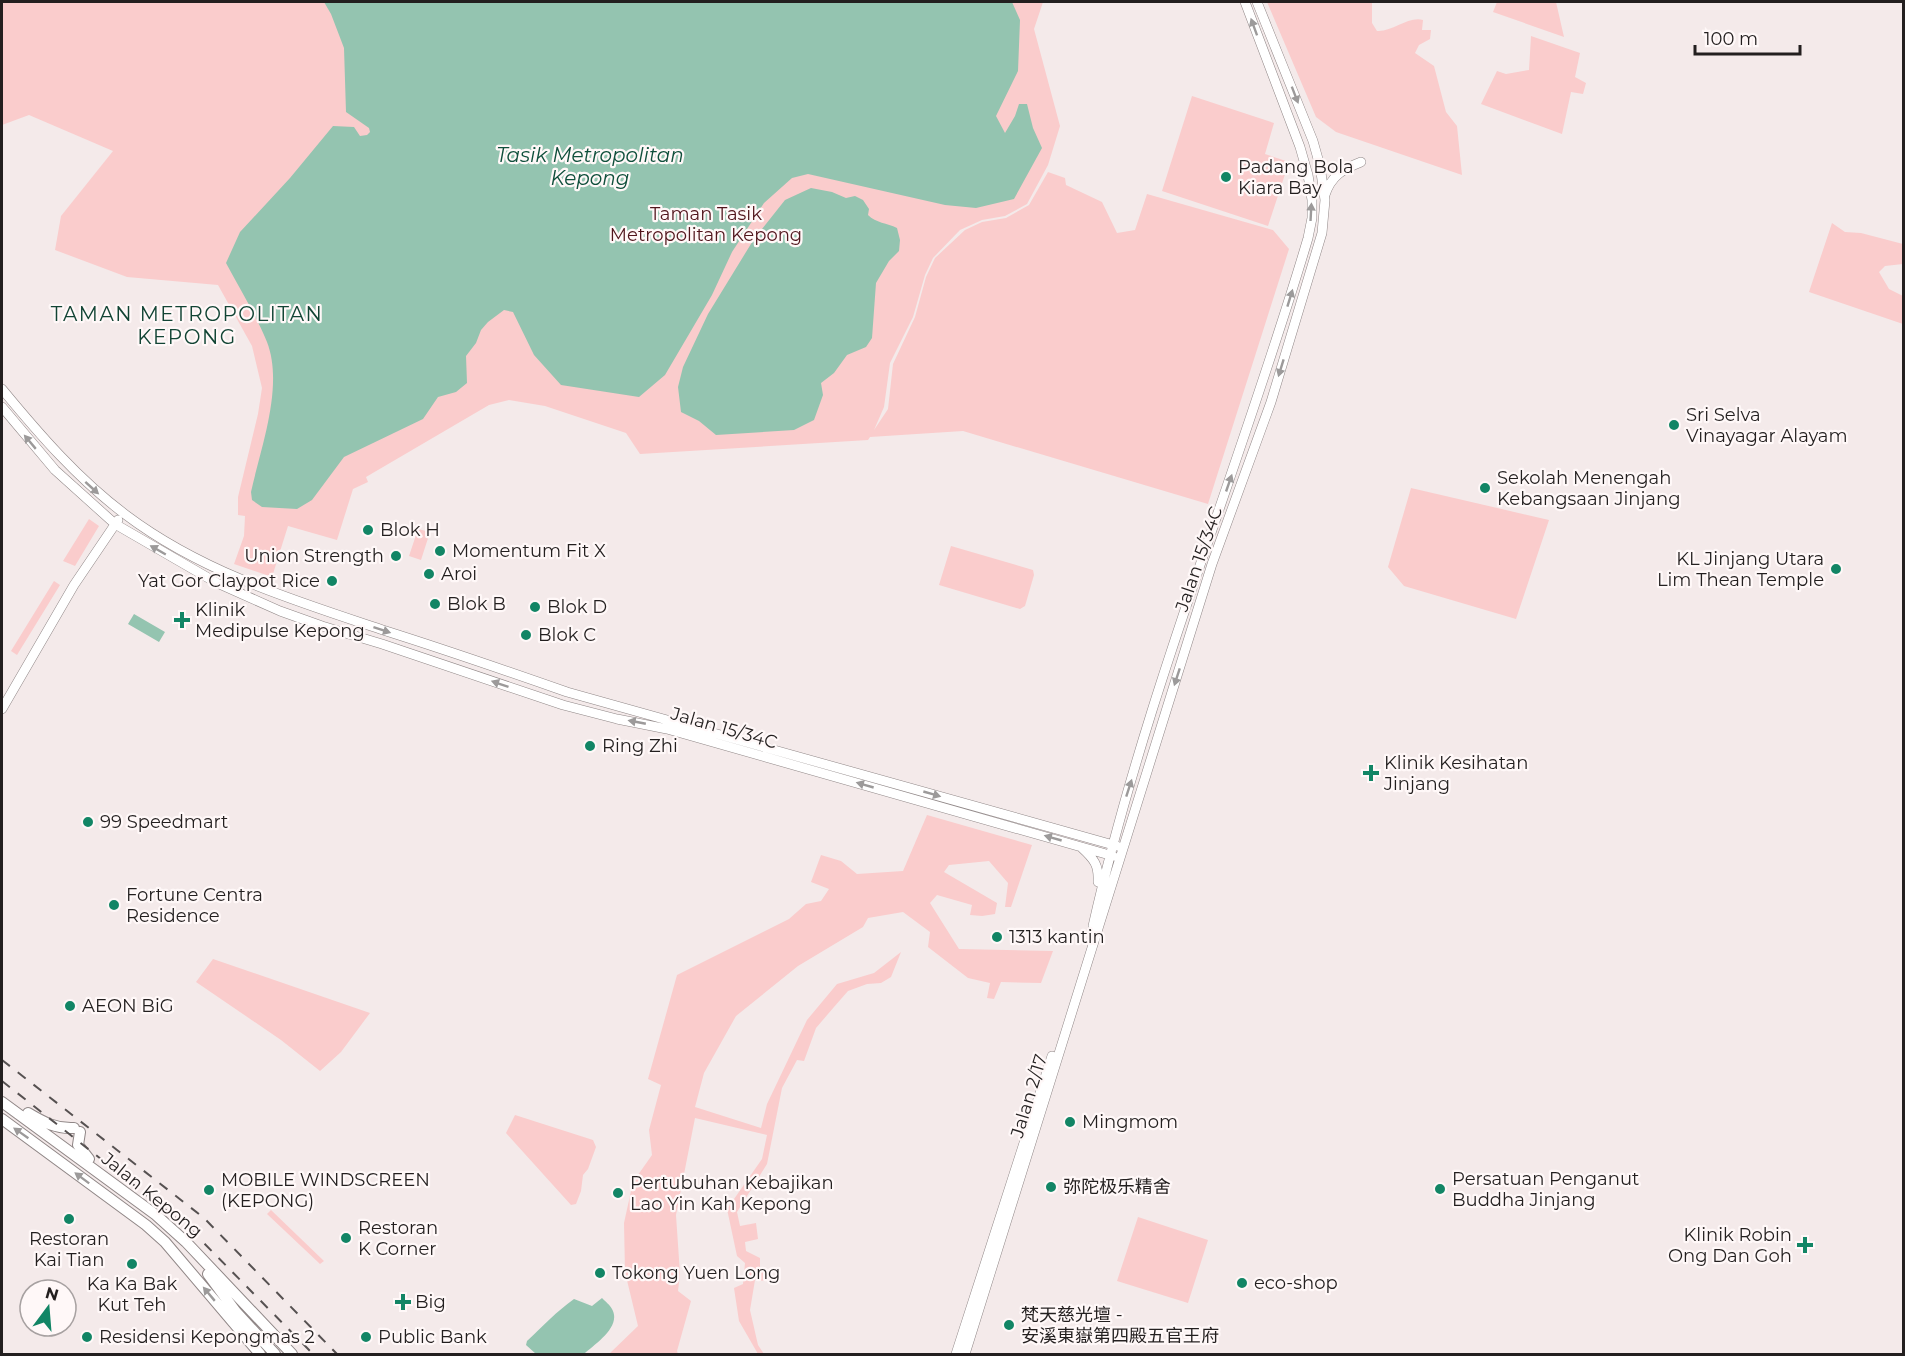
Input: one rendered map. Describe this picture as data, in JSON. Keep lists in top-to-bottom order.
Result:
{
  "streets": {
    "main road": ["Jalan Kepong"],
    "street": ["Jalan 15/34C", "Jalan 2/17"]
  },
  "crossings": [
    ["Jalan 15/34C", "Jalan 2/17"]
  ],
  "districts": ["TAMAN METROPOLITAN KEPONG"],
  "water": ["Tasik Metropolitan Kepong"],
  "parks": ["Taman Tasik Metropolitan Kepong"],
  "places": {
    "other": [
      "Padang Bola Kiara Bay",
      "Sri Selva Vinayagar Alayam",
      "Sekolah Menengah Kebangsaan Jinjang",
      "Blok H",
      "Momentum Fit X",
      "Union Strength",
      "KL Jinjang Utara Lim Thean Temple",
      "Aroi",
      "Yat Gor Claypot Rice",
      "Blok B",
      "Blok D",
      "Blok C",
      "Ring Zhi",
      "99 Speedmart",
      "Fortune Centra Residence",
      "1313 kantin",
      "AEON BiG",
      "Mingmom",
      "弥陀极乐精舍",
      "Persatuan Penganut Buddha Jinjang",
      "MOBILE WINDSCREEN (KEPONG)",
      "Pertubuhan Kebajikan Lao Yin Kah Kepong",
      "Restoran Kai Tian",
      "Restoran K Corner",
      "Ka Ka Bak Kut Teh",
      "Tokong Yuen Long",
      "eco-shop",
      "梵天慈光壇 - 安溪東嶽第四殿五官王府",
      "Residensi Kepongmas 2",
      "Public Bank"
    ],
    "health": [
      "Klinik Medipulse Kepong",
      "Klinik Kesihatan Jinjang",
      "Klinik Robin Ong Dan Goh",
      "Big"
    ]
  },
  "scale_bar": "100 m",
  "north": "top"
}
